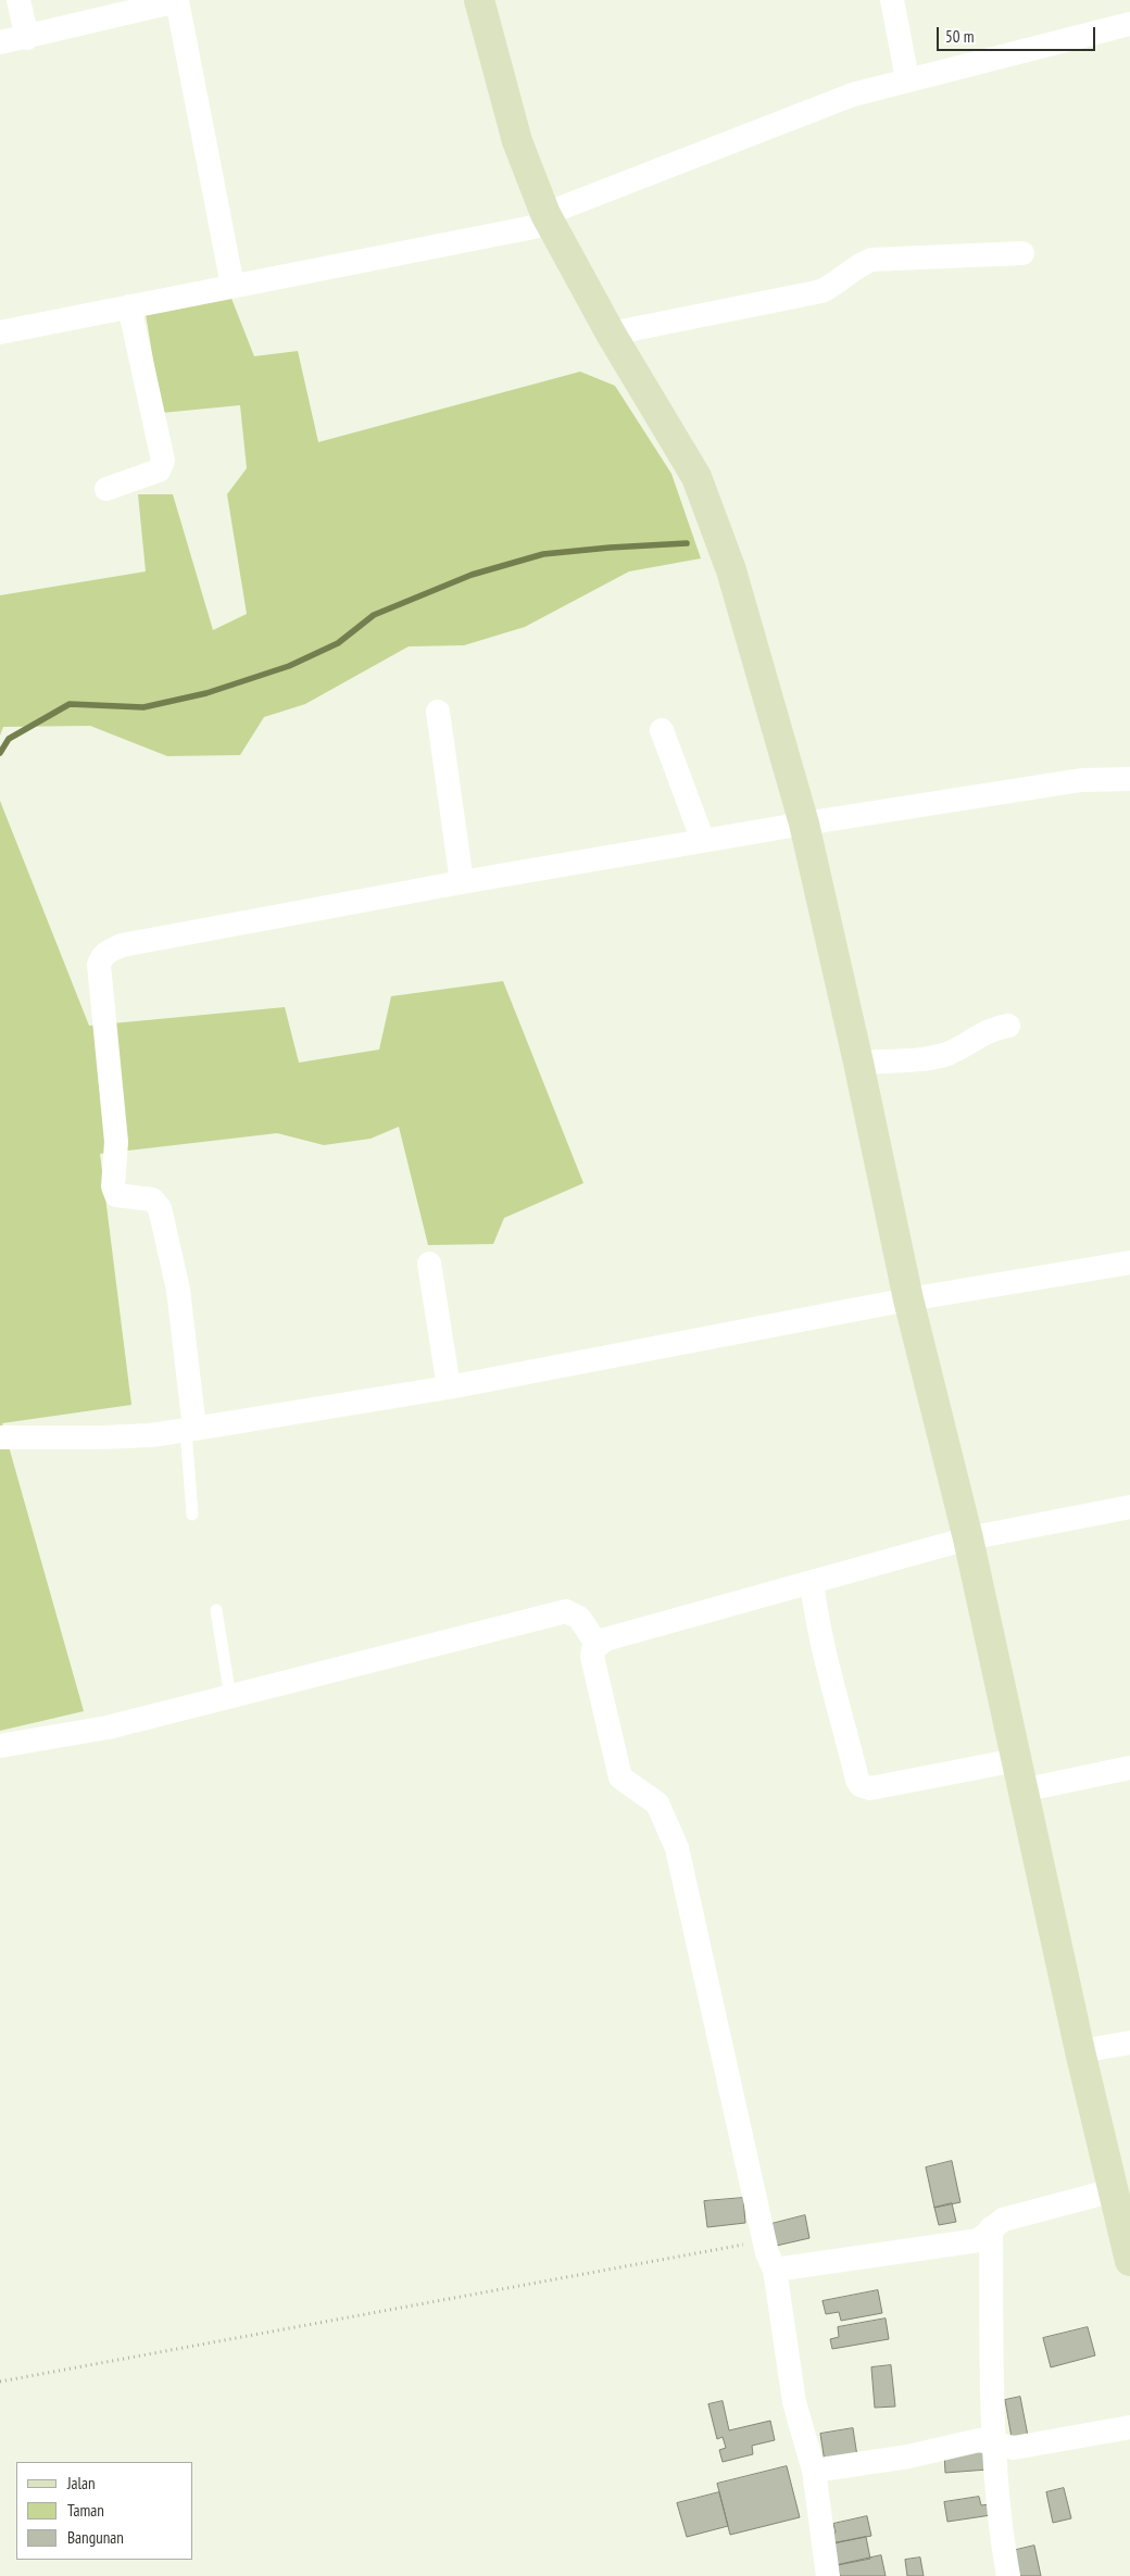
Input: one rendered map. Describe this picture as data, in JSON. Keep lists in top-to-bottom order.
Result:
{
  "legend": ["Jalan", "Taman", "Bangunan"],
  "scale_bar": "50 m"
}
